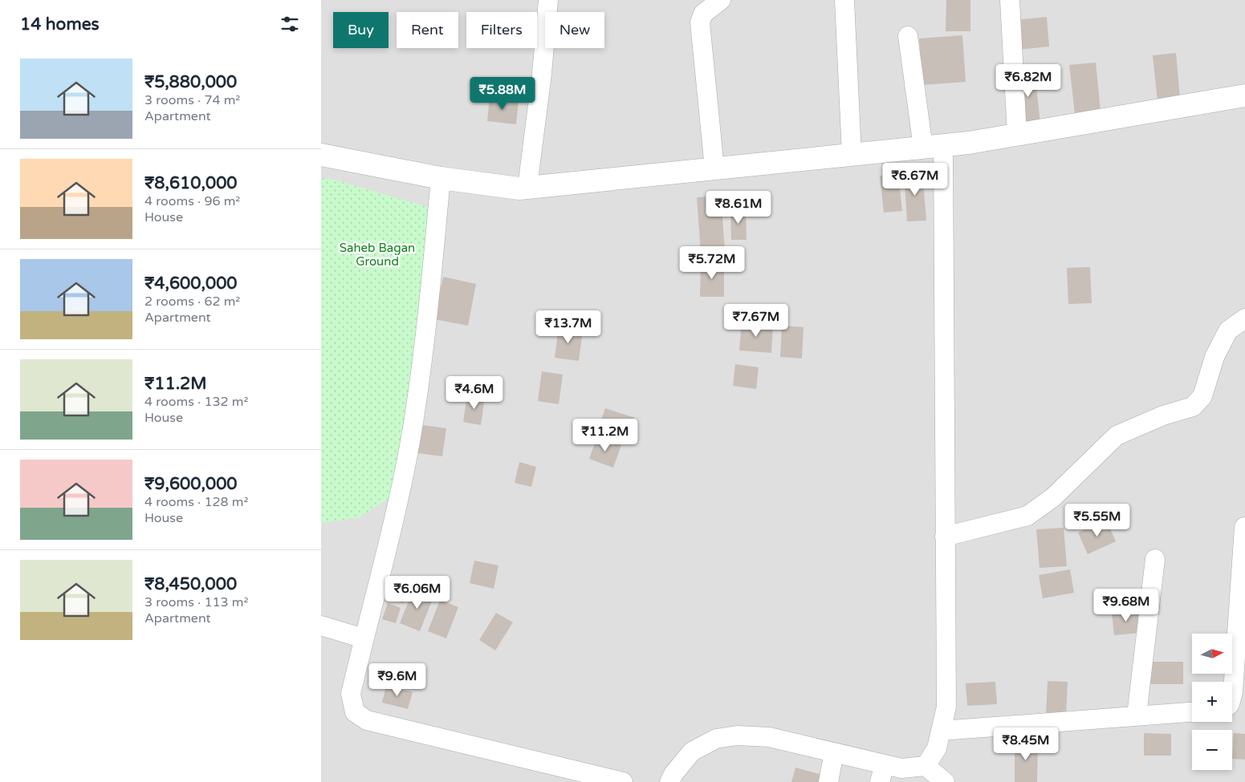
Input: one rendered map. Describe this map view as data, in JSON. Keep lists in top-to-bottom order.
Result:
{
  "parks": ["Saheb Bagan Ground"],
  "north": "right",
  "page": {
    "heading": "14 homes",
    "chip": [
      "Buy",
      "Rent",
      "Filters",
      "New"
    ],
    "list": [
      {
        "name": "₹5,880,000",
        "note": "3 rooms · 74 m² · Apartment"
      },
      {
        "name": "₹8,610,000",
        "note": "4 rooms · 96 m² · House"
      },
      {
        "name": "₹4,600,000",
        "note": "2 rooms · 62 m² · Apartment"
      },
      {
        "name": "₹11.2M",
        "note": "4 rooms · 132 m² · House"
      },
      {
        "name": "₹9,600,000",
        "note": "4 rooms · 128 m² · House"
      },
      {
        "name": "₹8,450,000",
        "note": "3 rooms · 113 m² · Apartment"
      }
    ],
    "price": [
      "₹6.82M",
      "₹5.88M",
      "₹6.67M",
      "₹8.61M",
      "₹5.72M",
      "₹7.67M",
      "₹13.7M",
      "₹4.6M",
      "₹11.2M",
      "₹5.55M",
      "₹6.06M",
      "₹9.68M",
      "₹9.6M",
      "₹8.45M"
    ],
    "map_buttons": ["+", "−"]
  }
}
